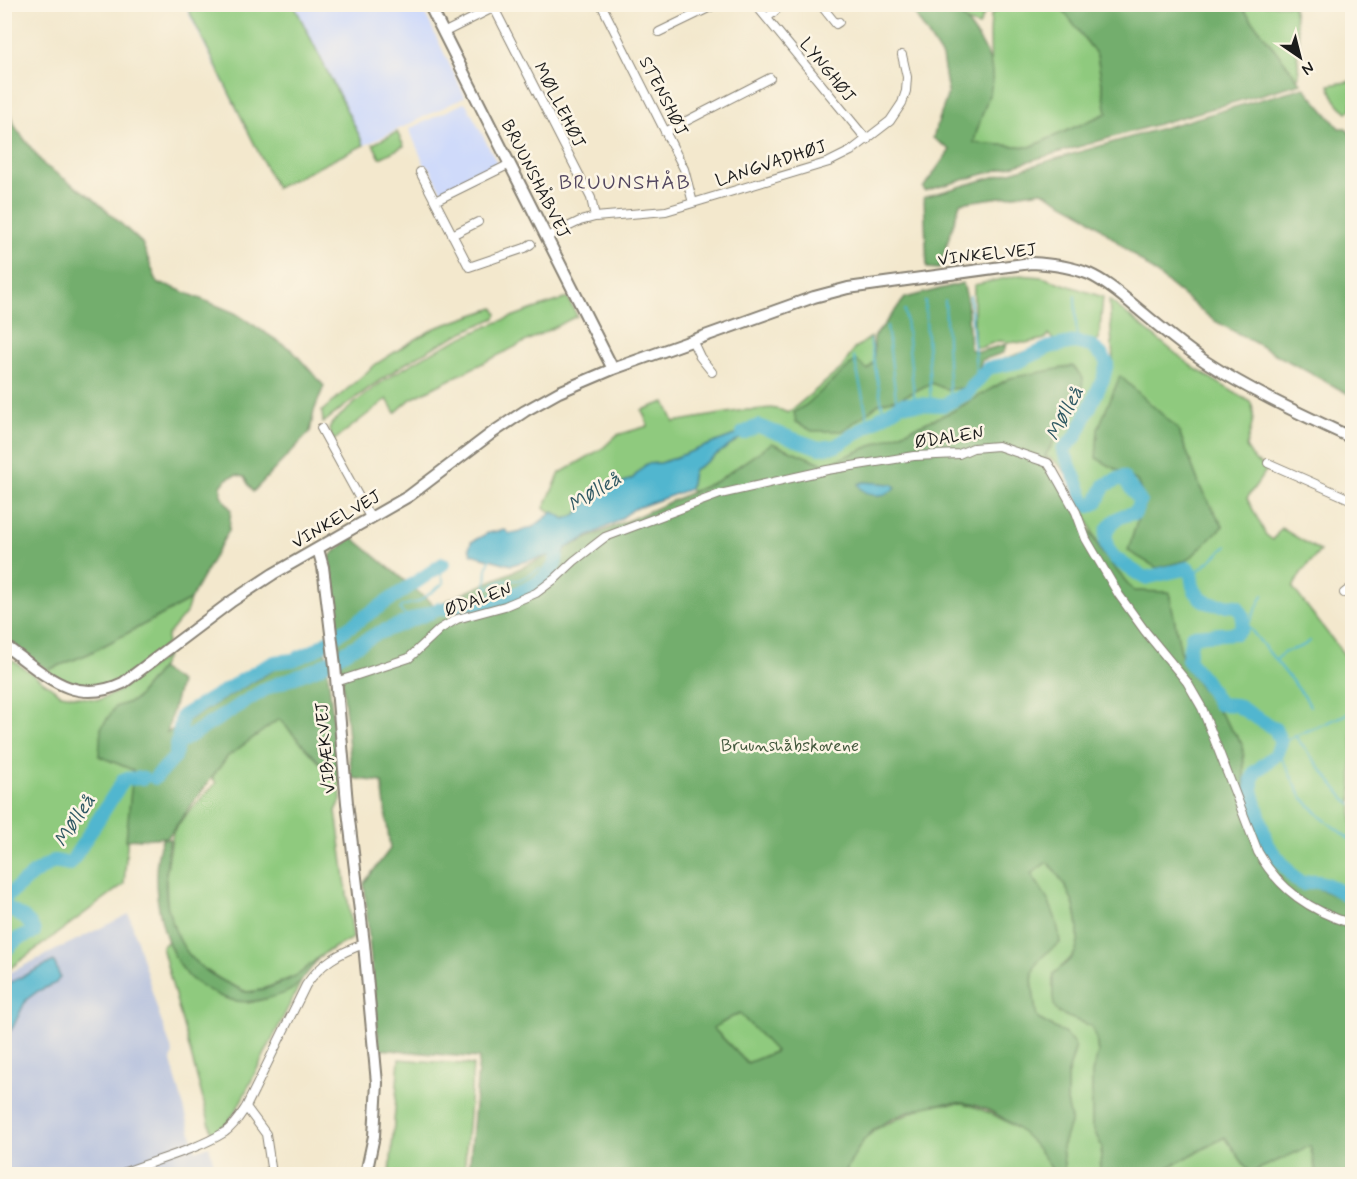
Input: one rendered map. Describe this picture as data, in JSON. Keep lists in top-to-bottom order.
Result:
{
  "streets": {
    "street": [
      "LYNGHØJ",
      "STENSHØJ",
      "MØLLEHØJ",
      "LANGVADHØJ",
      "BRUUNSHÅBVEJ",
      "VINKELVEJ",
      "ØDALEN",
      "VIBÆKVEJ"
    ]
  },
  "crossings": [
    ["LYNGHØJ", "LANGVADHØJ"],
    ["STENSHØJ", "LANGVADHØJ"],
    ["MØLLEHØJ", "LANGVADHØJ"],
    ["LANGVADHØJ", "BRUUNSHÅBVEJ"],
    ["BRUUNSHÅBVEJ", "VINKELVEJ"],
    ["VINKELVEJ", "VIBÆKVEJ"],
    ["ØDALEN", "VIBÆKVEJ"]
  ],
  "districts": ["BRUUNSHÅB"],
  "water": ["Mølleå"],
  "parks": ["Bruunshåbskovene"],
  "north": "bottom right"
}
